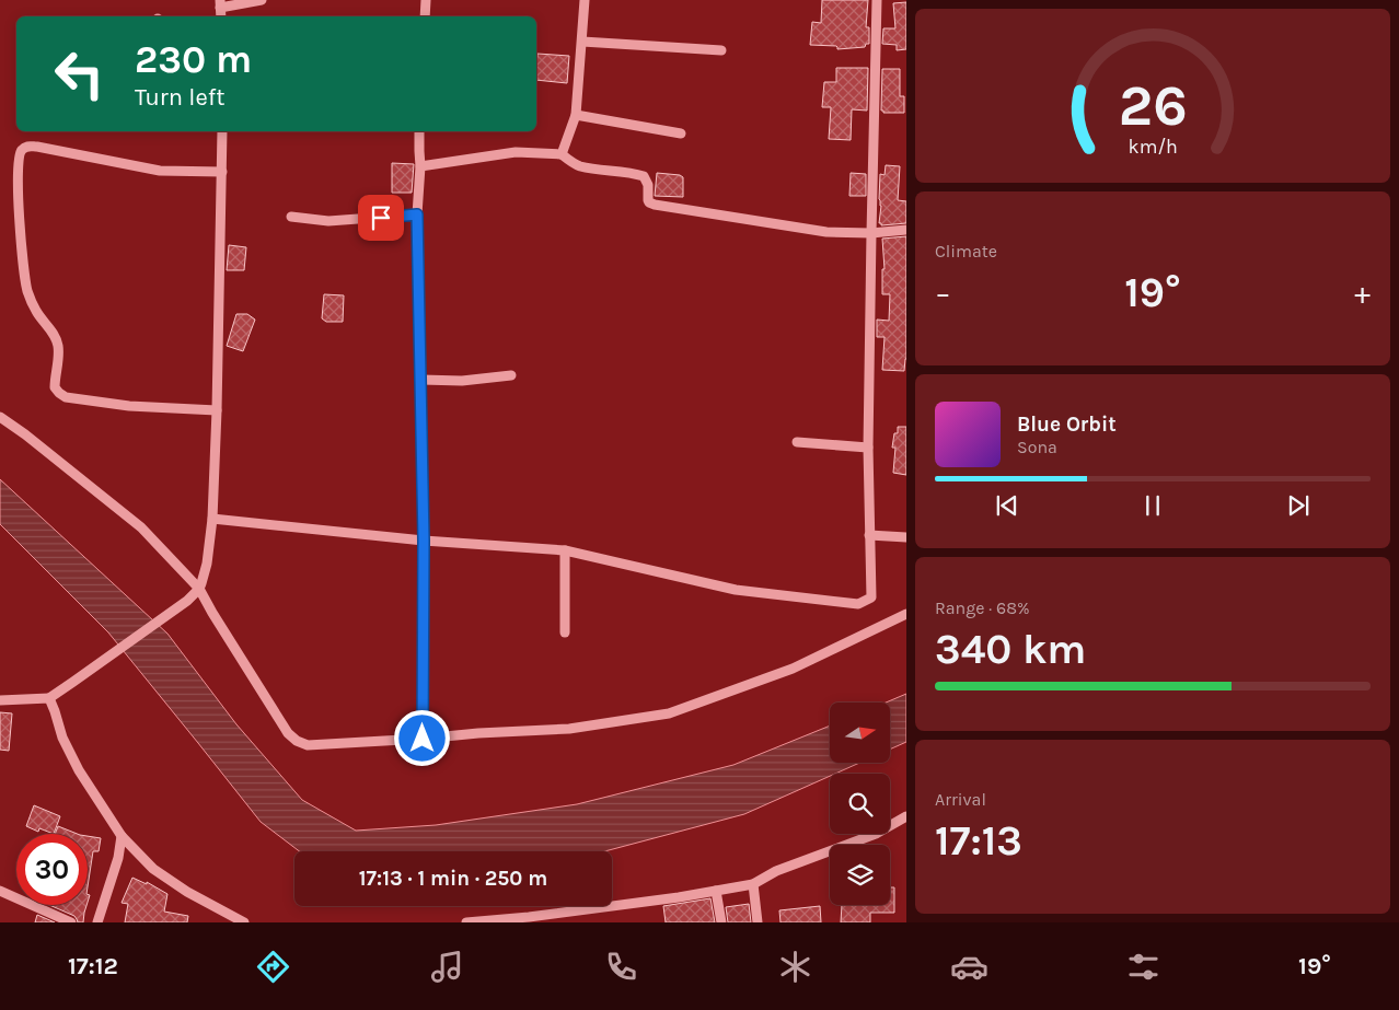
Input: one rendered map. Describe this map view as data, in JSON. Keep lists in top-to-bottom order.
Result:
{
  "north": "right",
  "page": {
    "turn": ["230 m", "Turn left"],
    "tile": [
      "Climate",
      ["Range · 68%", "340 km"],
      ["Arrival", "17:13"]
    ],
    "heat": ["−", "19°", "+"],
    "song": ["Blue Orbit", "Sona"],
    "limit": "30",
    "trip": "17:13 · 1 min · 250 m",
    "tabs": ["17:12", "19°"],
    "gauge": ["26", "km/h"]
  }
}
